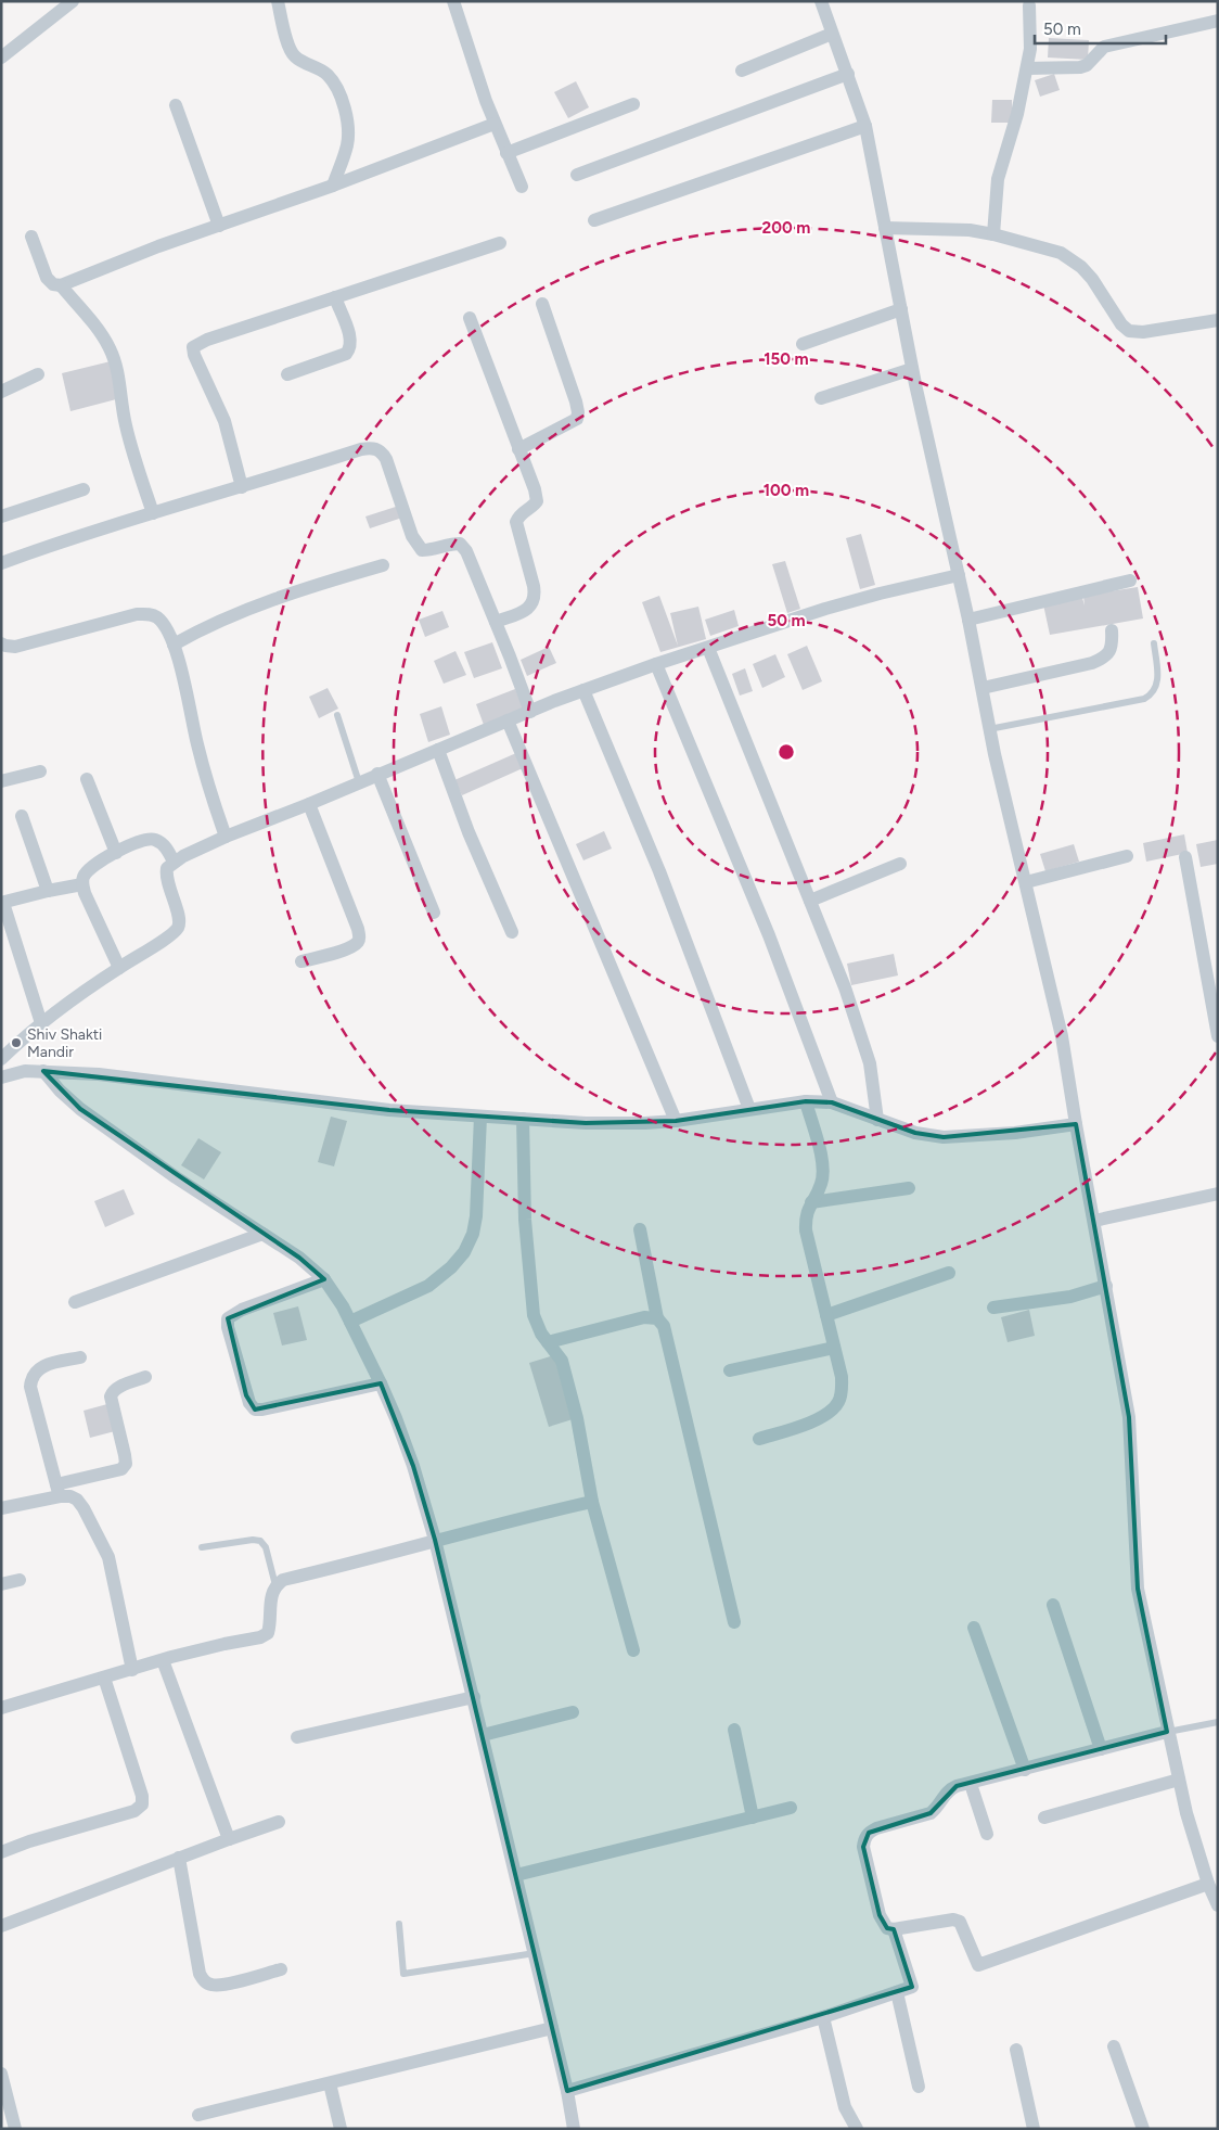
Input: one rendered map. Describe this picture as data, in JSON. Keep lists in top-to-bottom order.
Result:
{
  "places": ["Shiv Shakti Mandir"],
  "scale_bar": "50 m",
  "rings": [
    "200 m",
    "150 m",
    "100 m",
    "50 m"
  ]
}
